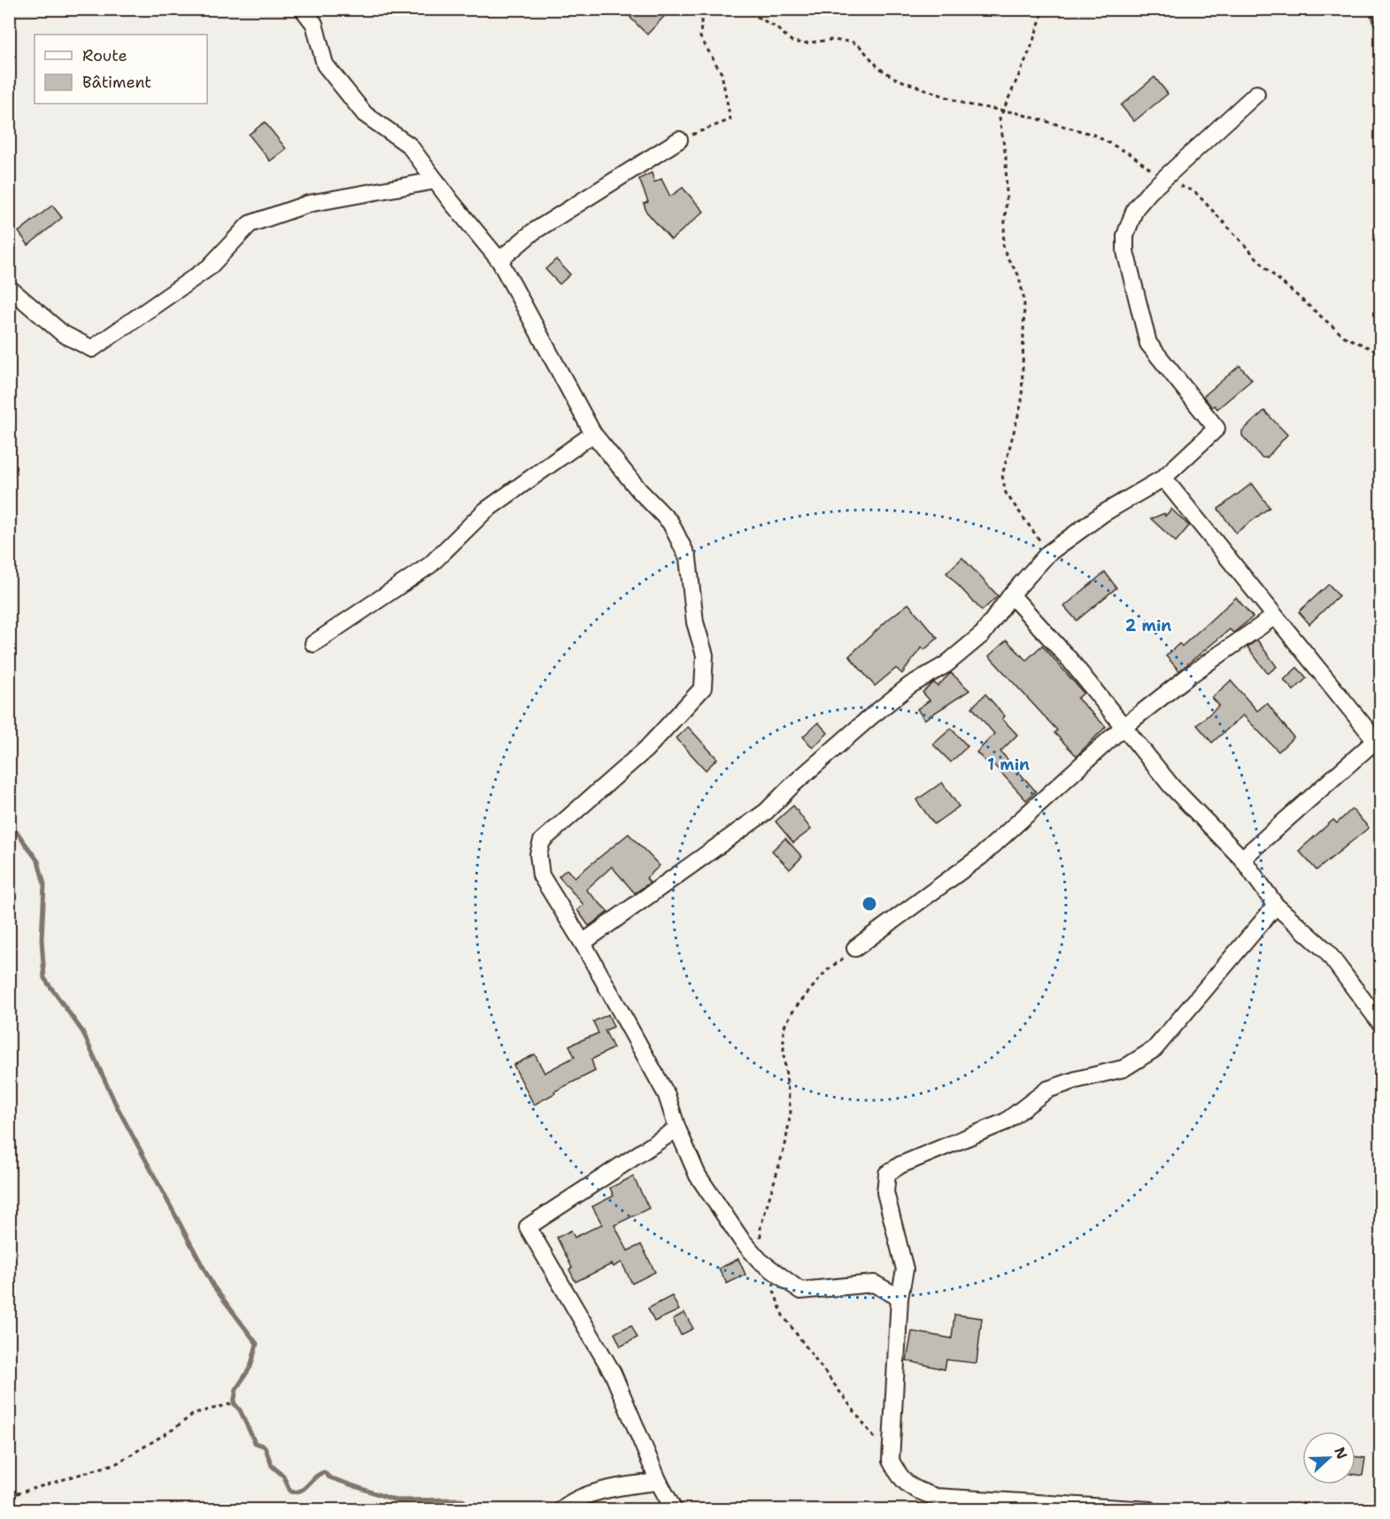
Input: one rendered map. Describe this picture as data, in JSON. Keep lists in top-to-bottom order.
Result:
{
  "legend": ["Route", "Bâtiment"],
  "north": "right",
  "rings": ["2 min", "1 min"]
}
